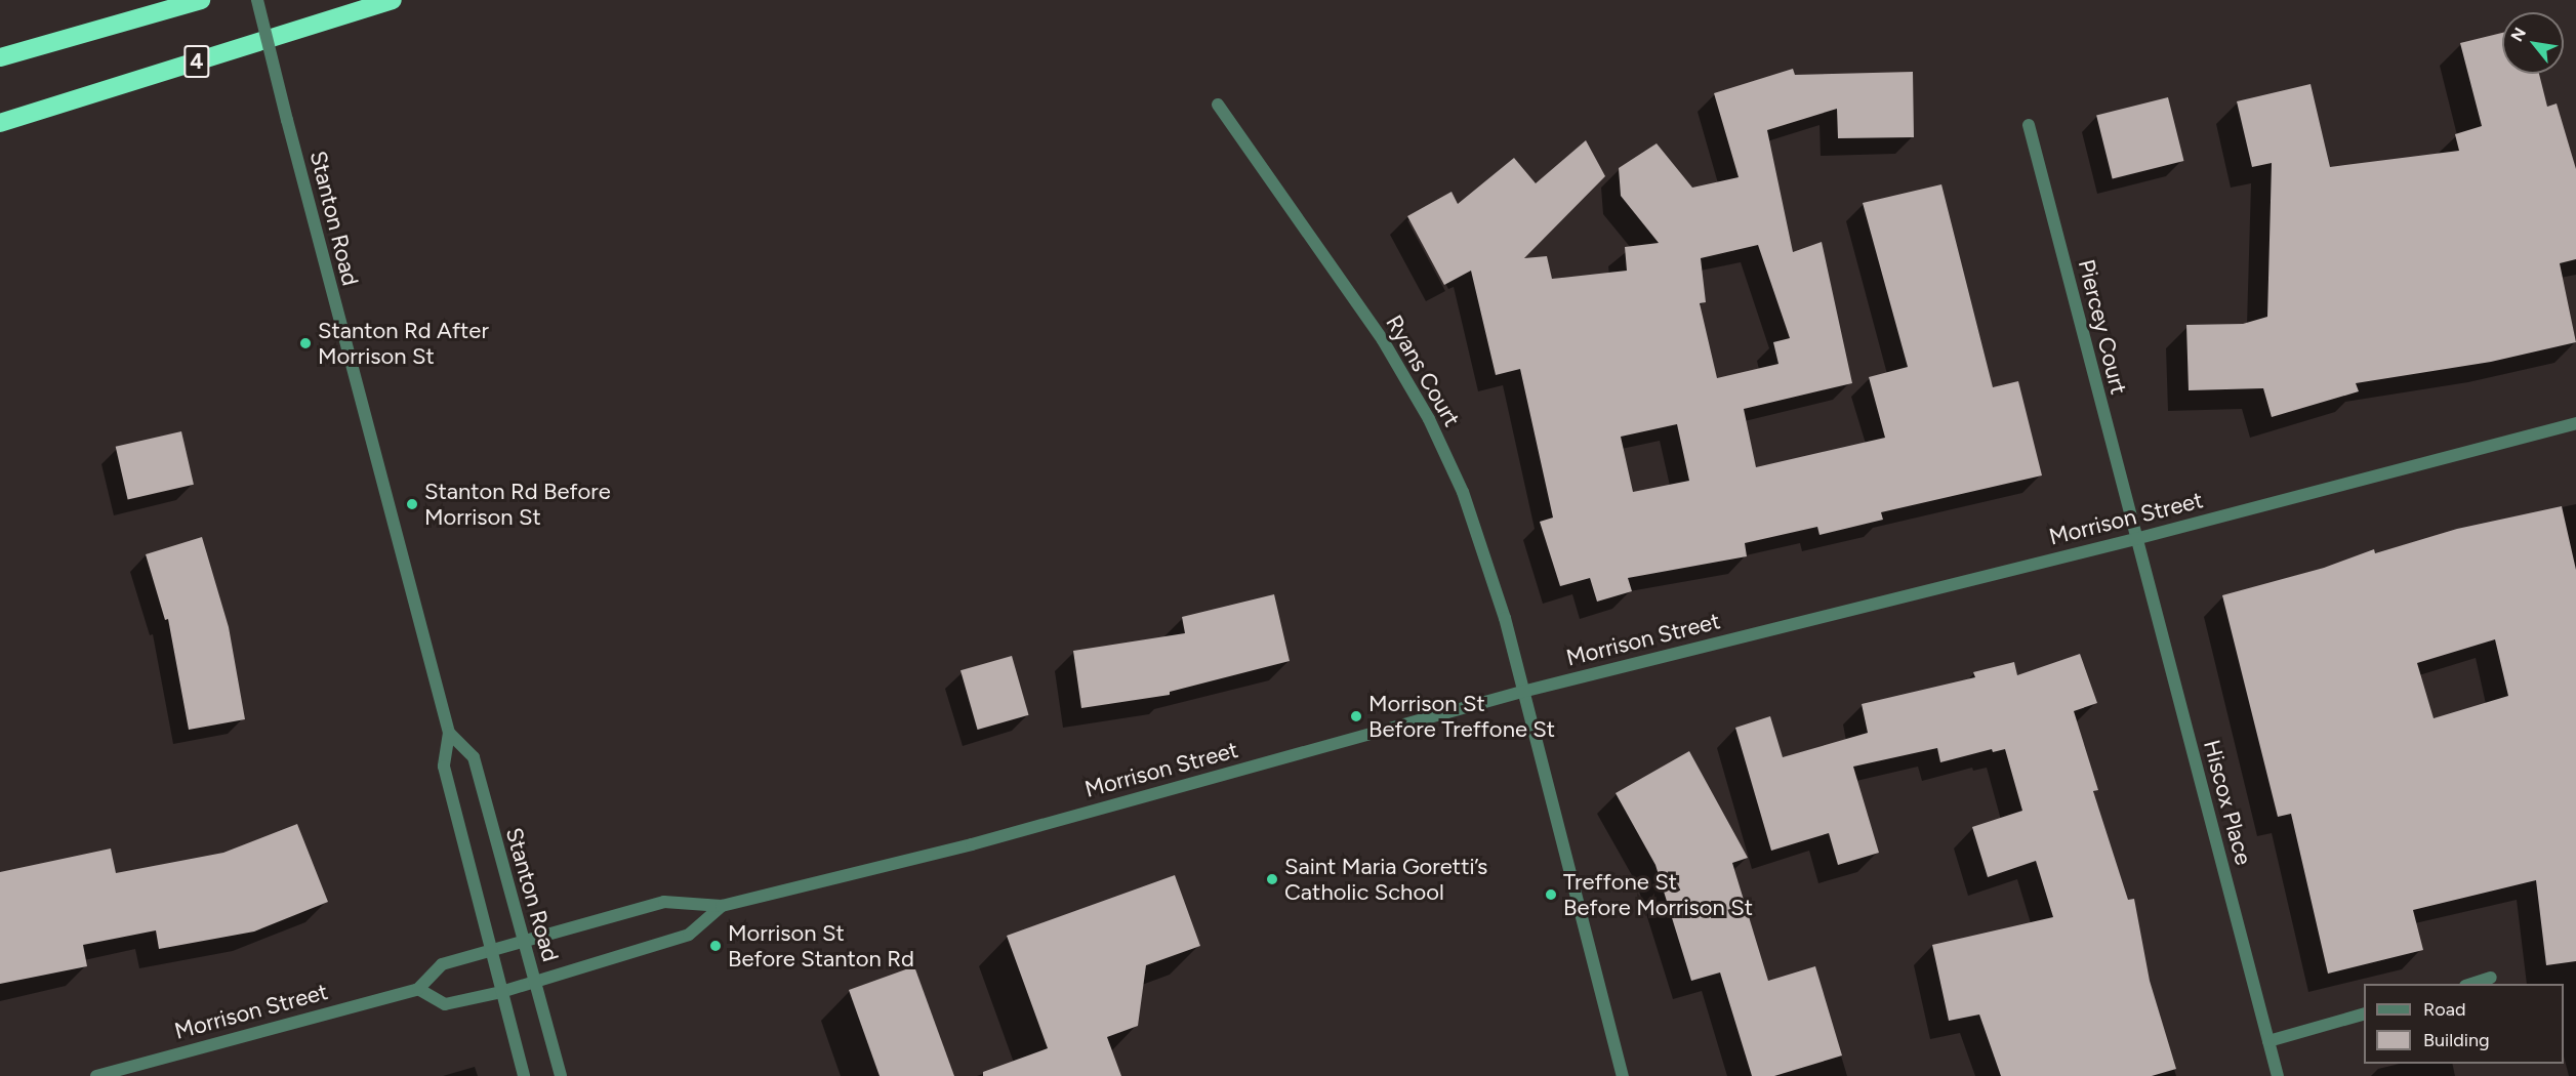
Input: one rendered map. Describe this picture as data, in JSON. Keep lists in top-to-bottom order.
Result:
{
  "streets": {
    "highway": ["4"],
    "street": [
      "Stanton Road",
      "Piercey Court",
      "Ryans Court",
      "Morrison Street",
      "Hiscox Place"
    ]
  },
  "crossings": [
    ["Stanton Road", "Morrison Street"],
    ["Piercey Court", "Morrison Street"],
    ["Piercey Court", "Hiscox Place"],
    ["Ryans Court", "Morrison Street"],
    ["Morrison Street", "Hiscox Place"]
  ],
  "places": [
    "Stanton Rd After Morrison St",
    "Stanton Rd Before Morrison St",
    "Morrison St Before Treffone St",
    "Saint Maria Goretti’s Catholic School",
    "Treffone St Before Morrison St",
    "Morrison St Before Stanton Rd"
  ],
  "legend": ["Road", "Building"],
  "north": "top left"
}
